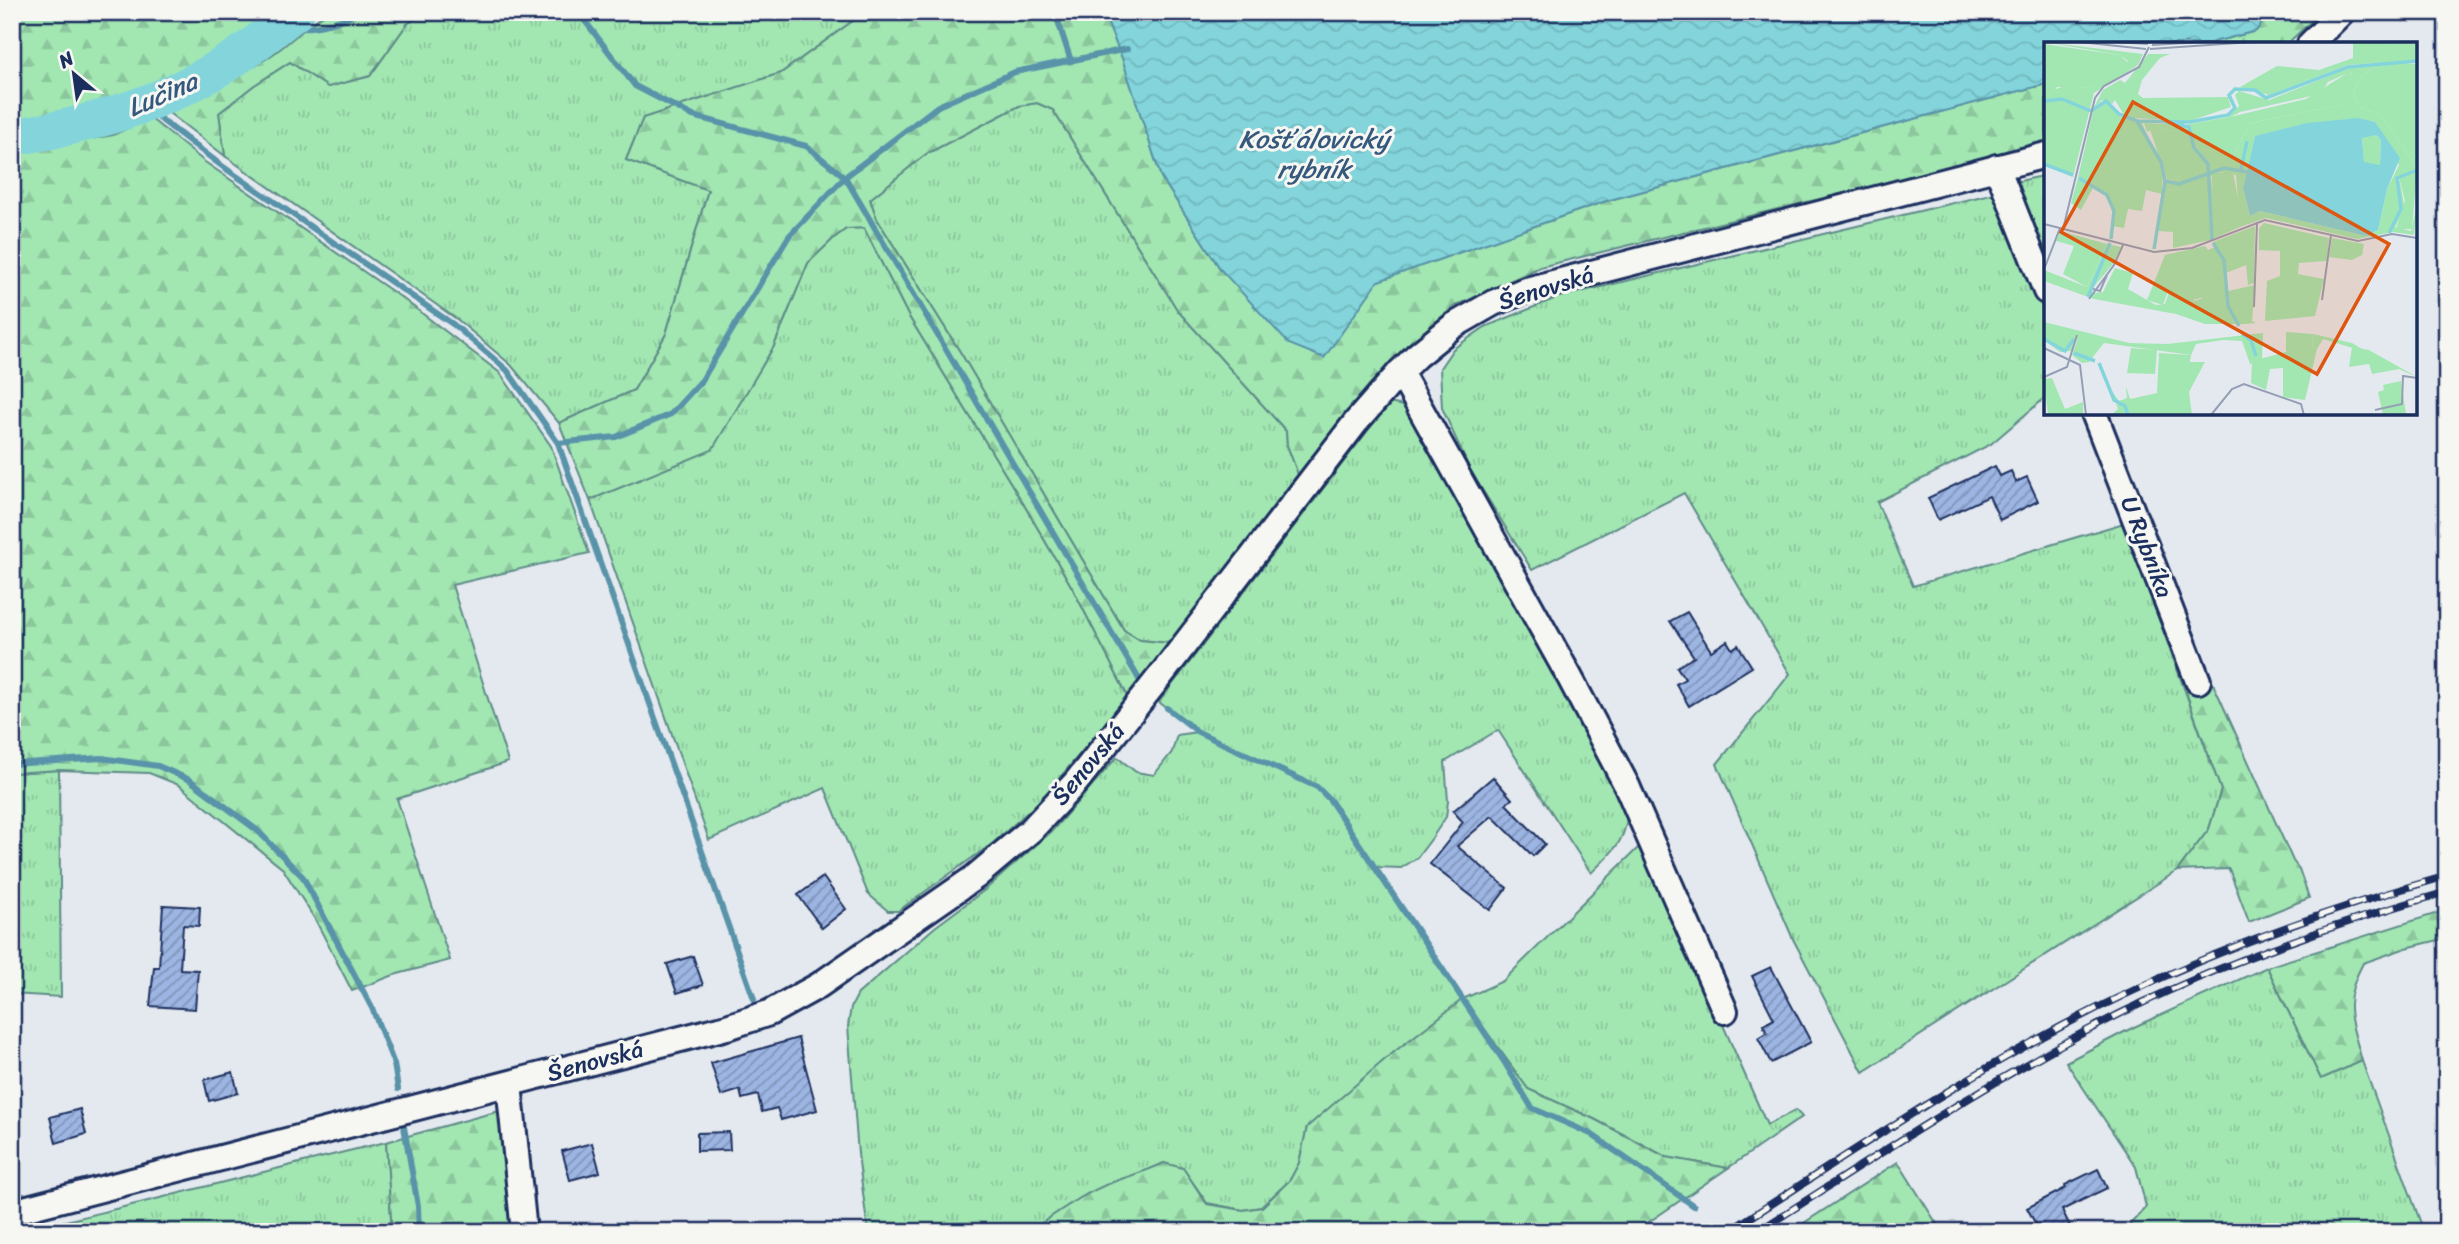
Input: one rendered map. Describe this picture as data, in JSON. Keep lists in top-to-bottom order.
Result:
{
  "streets": {
    "street": ["Šenovská", "U Rybníka"]
  },
  "water": ["Lučina", "Košťálovický rybník"],
  "north": "top left"
}
